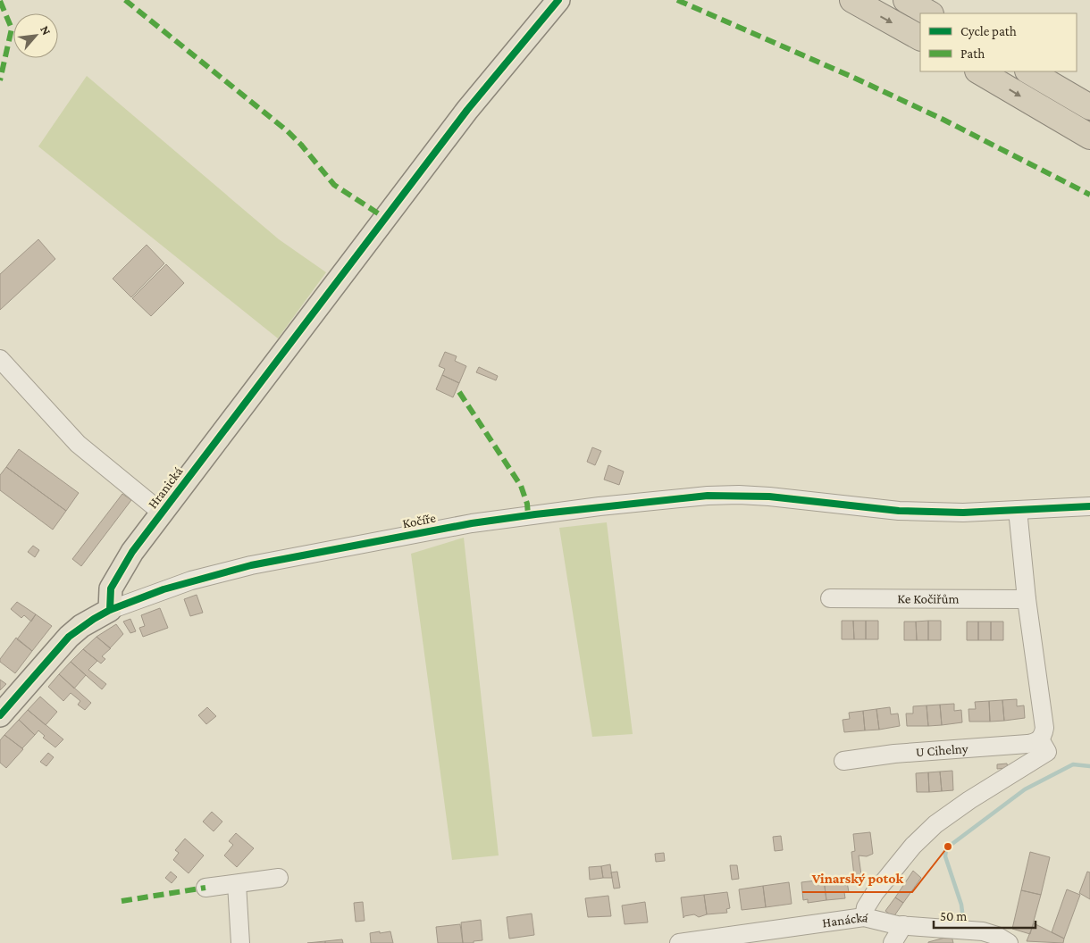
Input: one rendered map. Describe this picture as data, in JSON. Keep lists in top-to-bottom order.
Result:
{
  "streets": {
    "main road": ["Hranická"],
    "street": [
      "Kočíře",
      "Ke Kočiřům",
      "U Cihelny",
      "Hanácká"
    ]
  },
  "crossings": [
    ["Hranická", "Kočíře"]
  ],
  "places": ["Vinarský potok"],
  "legend": ["Cycle path", "Path"],
  "scale_bar": "50 m",
  "north": "top right"
}
